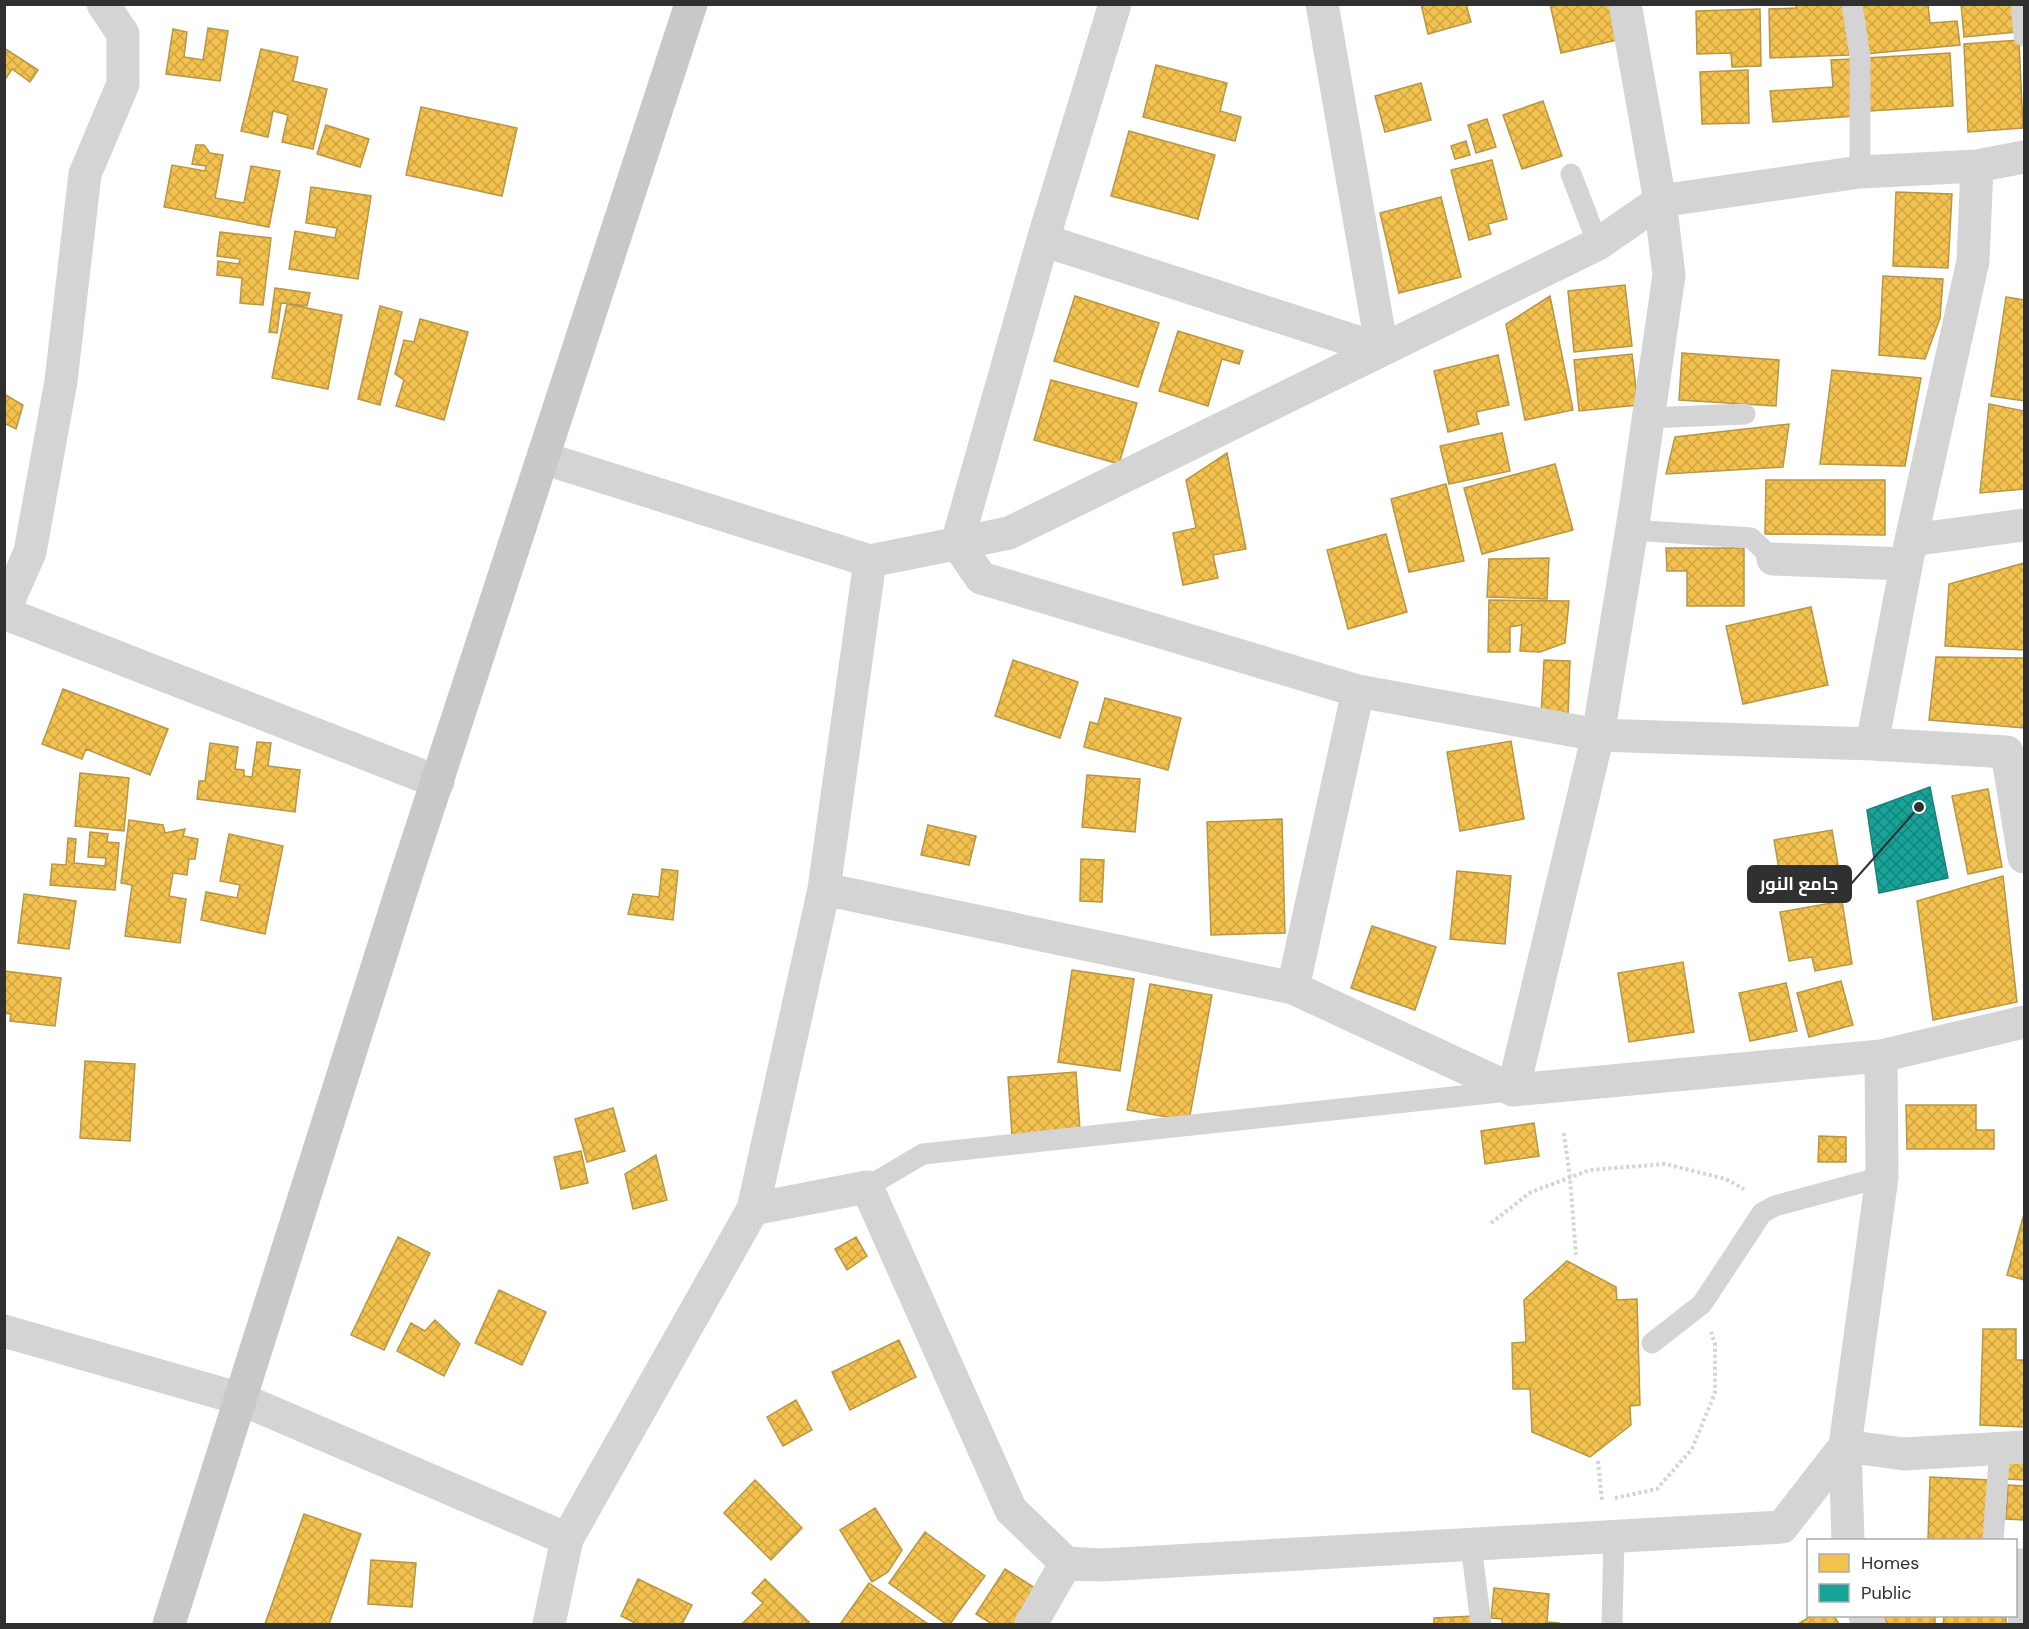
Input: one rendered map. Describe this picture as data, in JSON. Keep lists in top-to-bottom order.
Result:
{
  "places": ["جامع النور"],
  "legend": ["Homes", "Public"]
}
